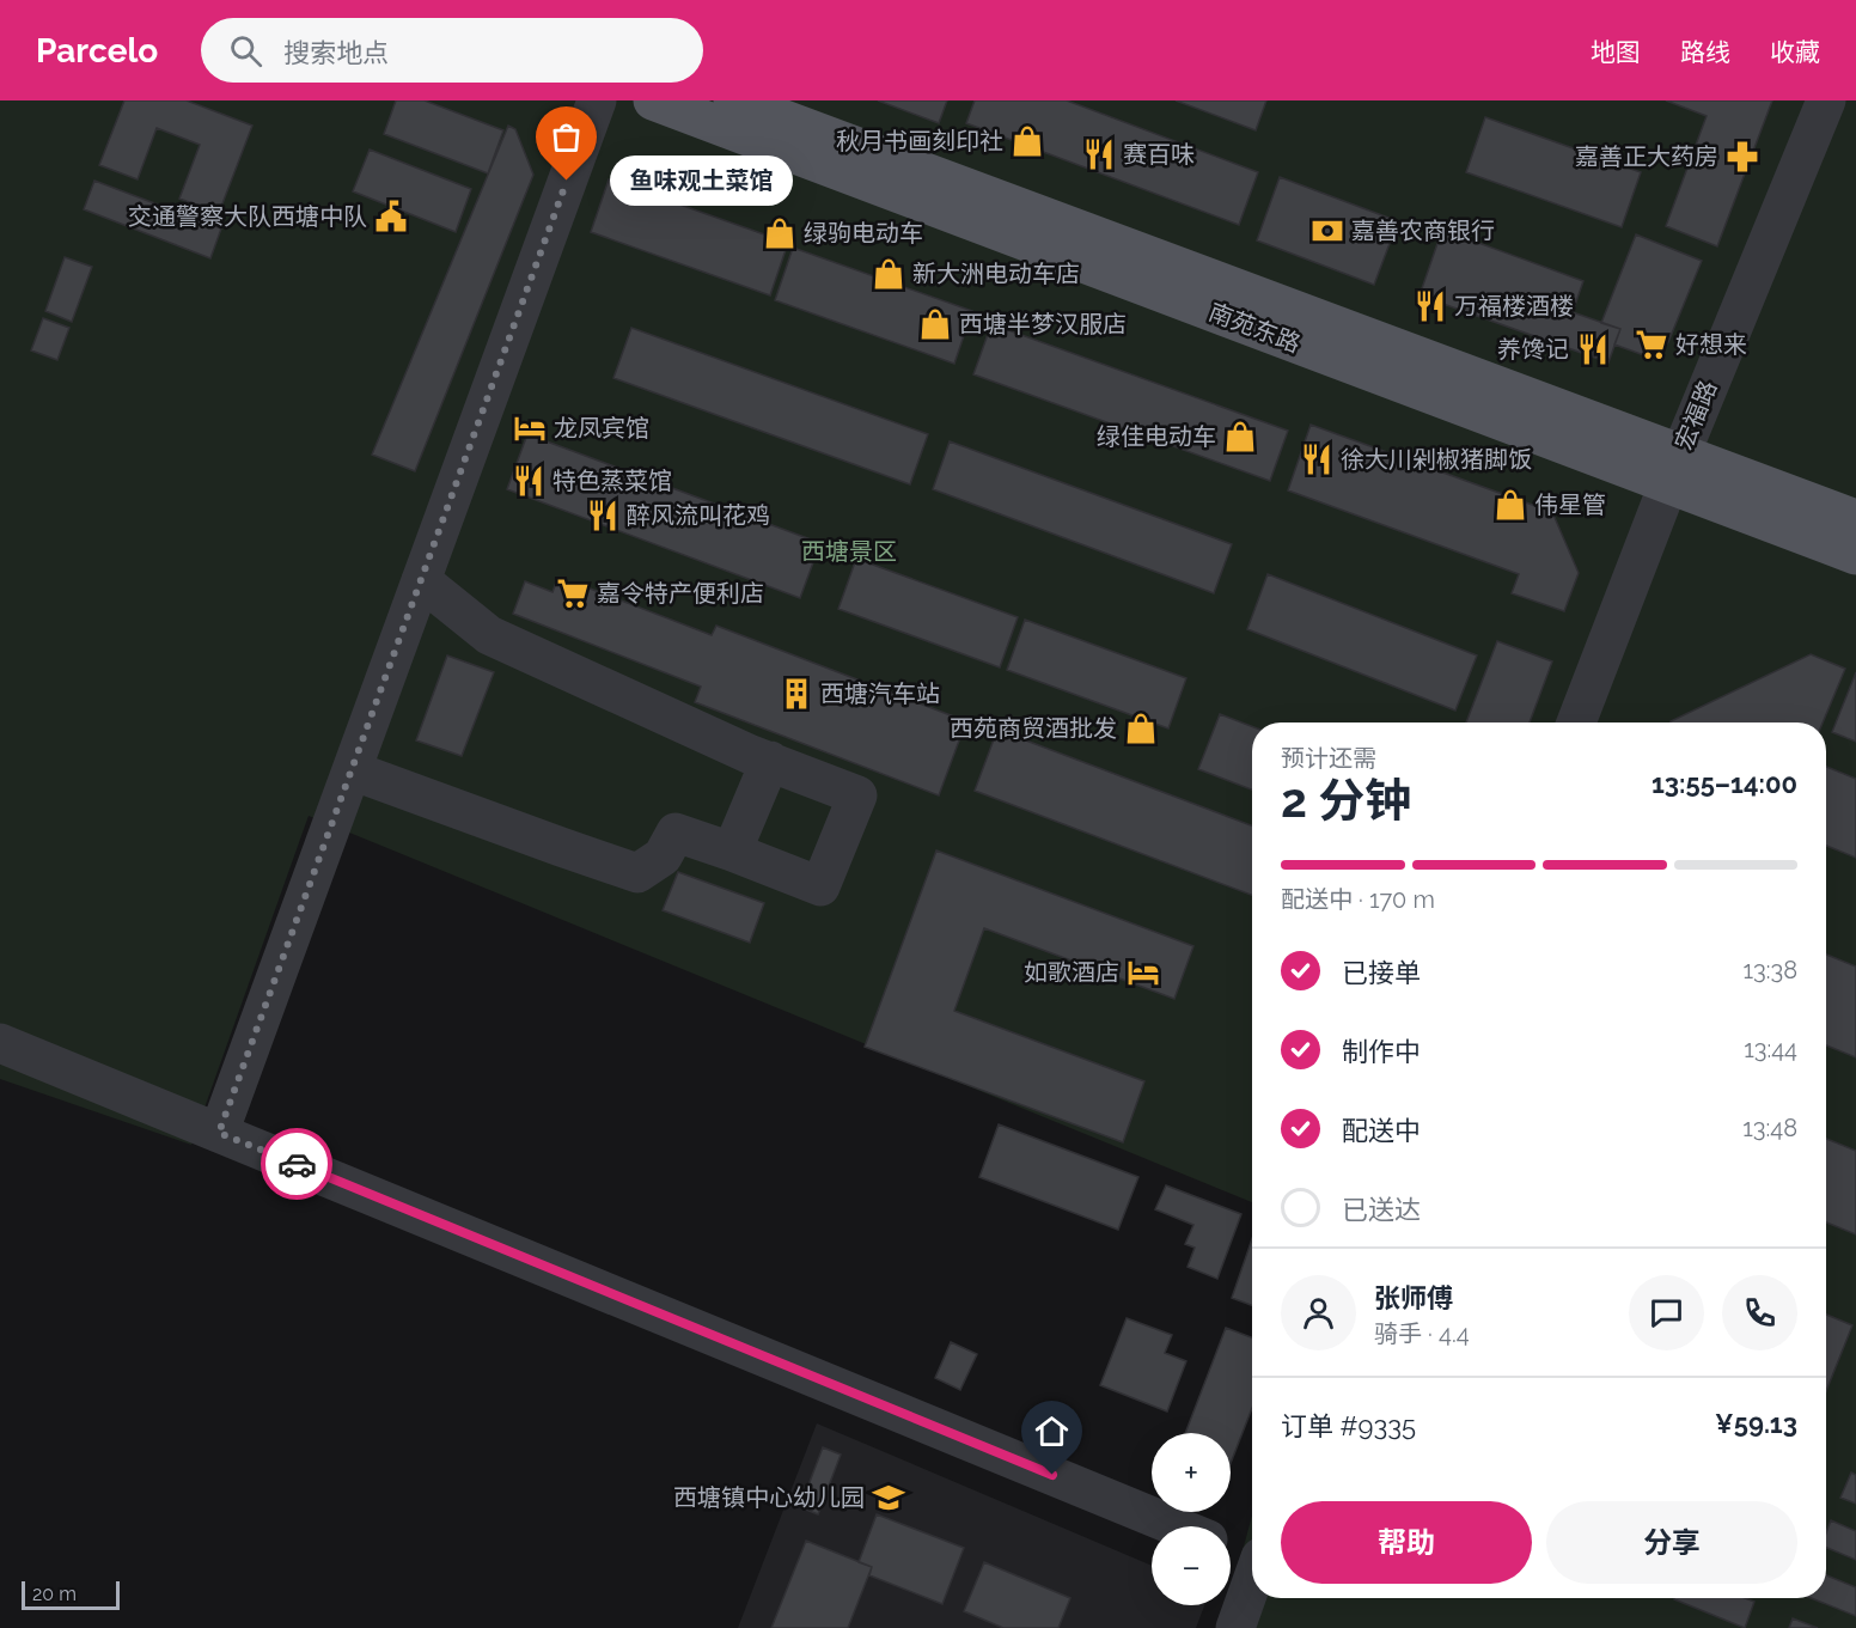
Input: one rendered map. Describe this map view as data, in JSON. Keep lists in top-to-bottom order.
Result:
{
  "streets": {
    "main road": ["南苑东路"],
    "street": ["宏福路"]
  },
  "crossings": [
    ["南苑东路", "宏福路"]
  ],
  "parks": ["西塘景区"],
  "places": {
    "shop": [
      "秋月书画刻印社",
      "绿驹电动车",
      "新大洲电动车店",
      "西塘半梦汉服店",
      "绿佳电动车",
      "伟星管",
      "西苑商贸酒批发"
    ],
    "restaurant": [
      "赛百味",
      "万福楼酒楼",
      "养馋记",
      "徐大川剁椒猪脚饭",
      "特色蒸菜馆",
      "醉风流叫花鸡"
    ],
    "pharmacy": ["嘉善正大药房"],
    "other": ["鱼味观土菜馆"],
    "public building": ["交通警察大队西塘中队"],
    "bank": ["嘉善农商银行"],
    "supermarket": ["好想来", "嘉令特产便利店"],
    "hotel": ["龙凤宾馆", "如歌酒店"],
    "building": ["西塘汽车站"],
    "school or university": ["西塘镇中心幼儿园"]
  },
  "scale_bar": "20 m",
  "page": {
    "header": "Parcelo",
    "search": "搜索地点",
    "nav": ["地图", "路线", "收藏"],
    "bubble": "鱼味观土菜馆",
    "heading": ["2 分钟", "预计还需", "13:55–14:00"],
    "panel": [
      "张师傅",
      "骑手 · 4.4",
      "订单 #9335",
      "¥59.13"
    ],
    "bar": "配送中 · 170 m",
    "list": [
      ["已接单", "13:38"],
      ["制作中", "13:44"],
      ["配送中", "13:48"],
      "已送达"
    ],
    "map_buttons": ["+", "−"],
    "buttons": ["帮助", "分享"],
    "scale": "20 m"
  }
}
